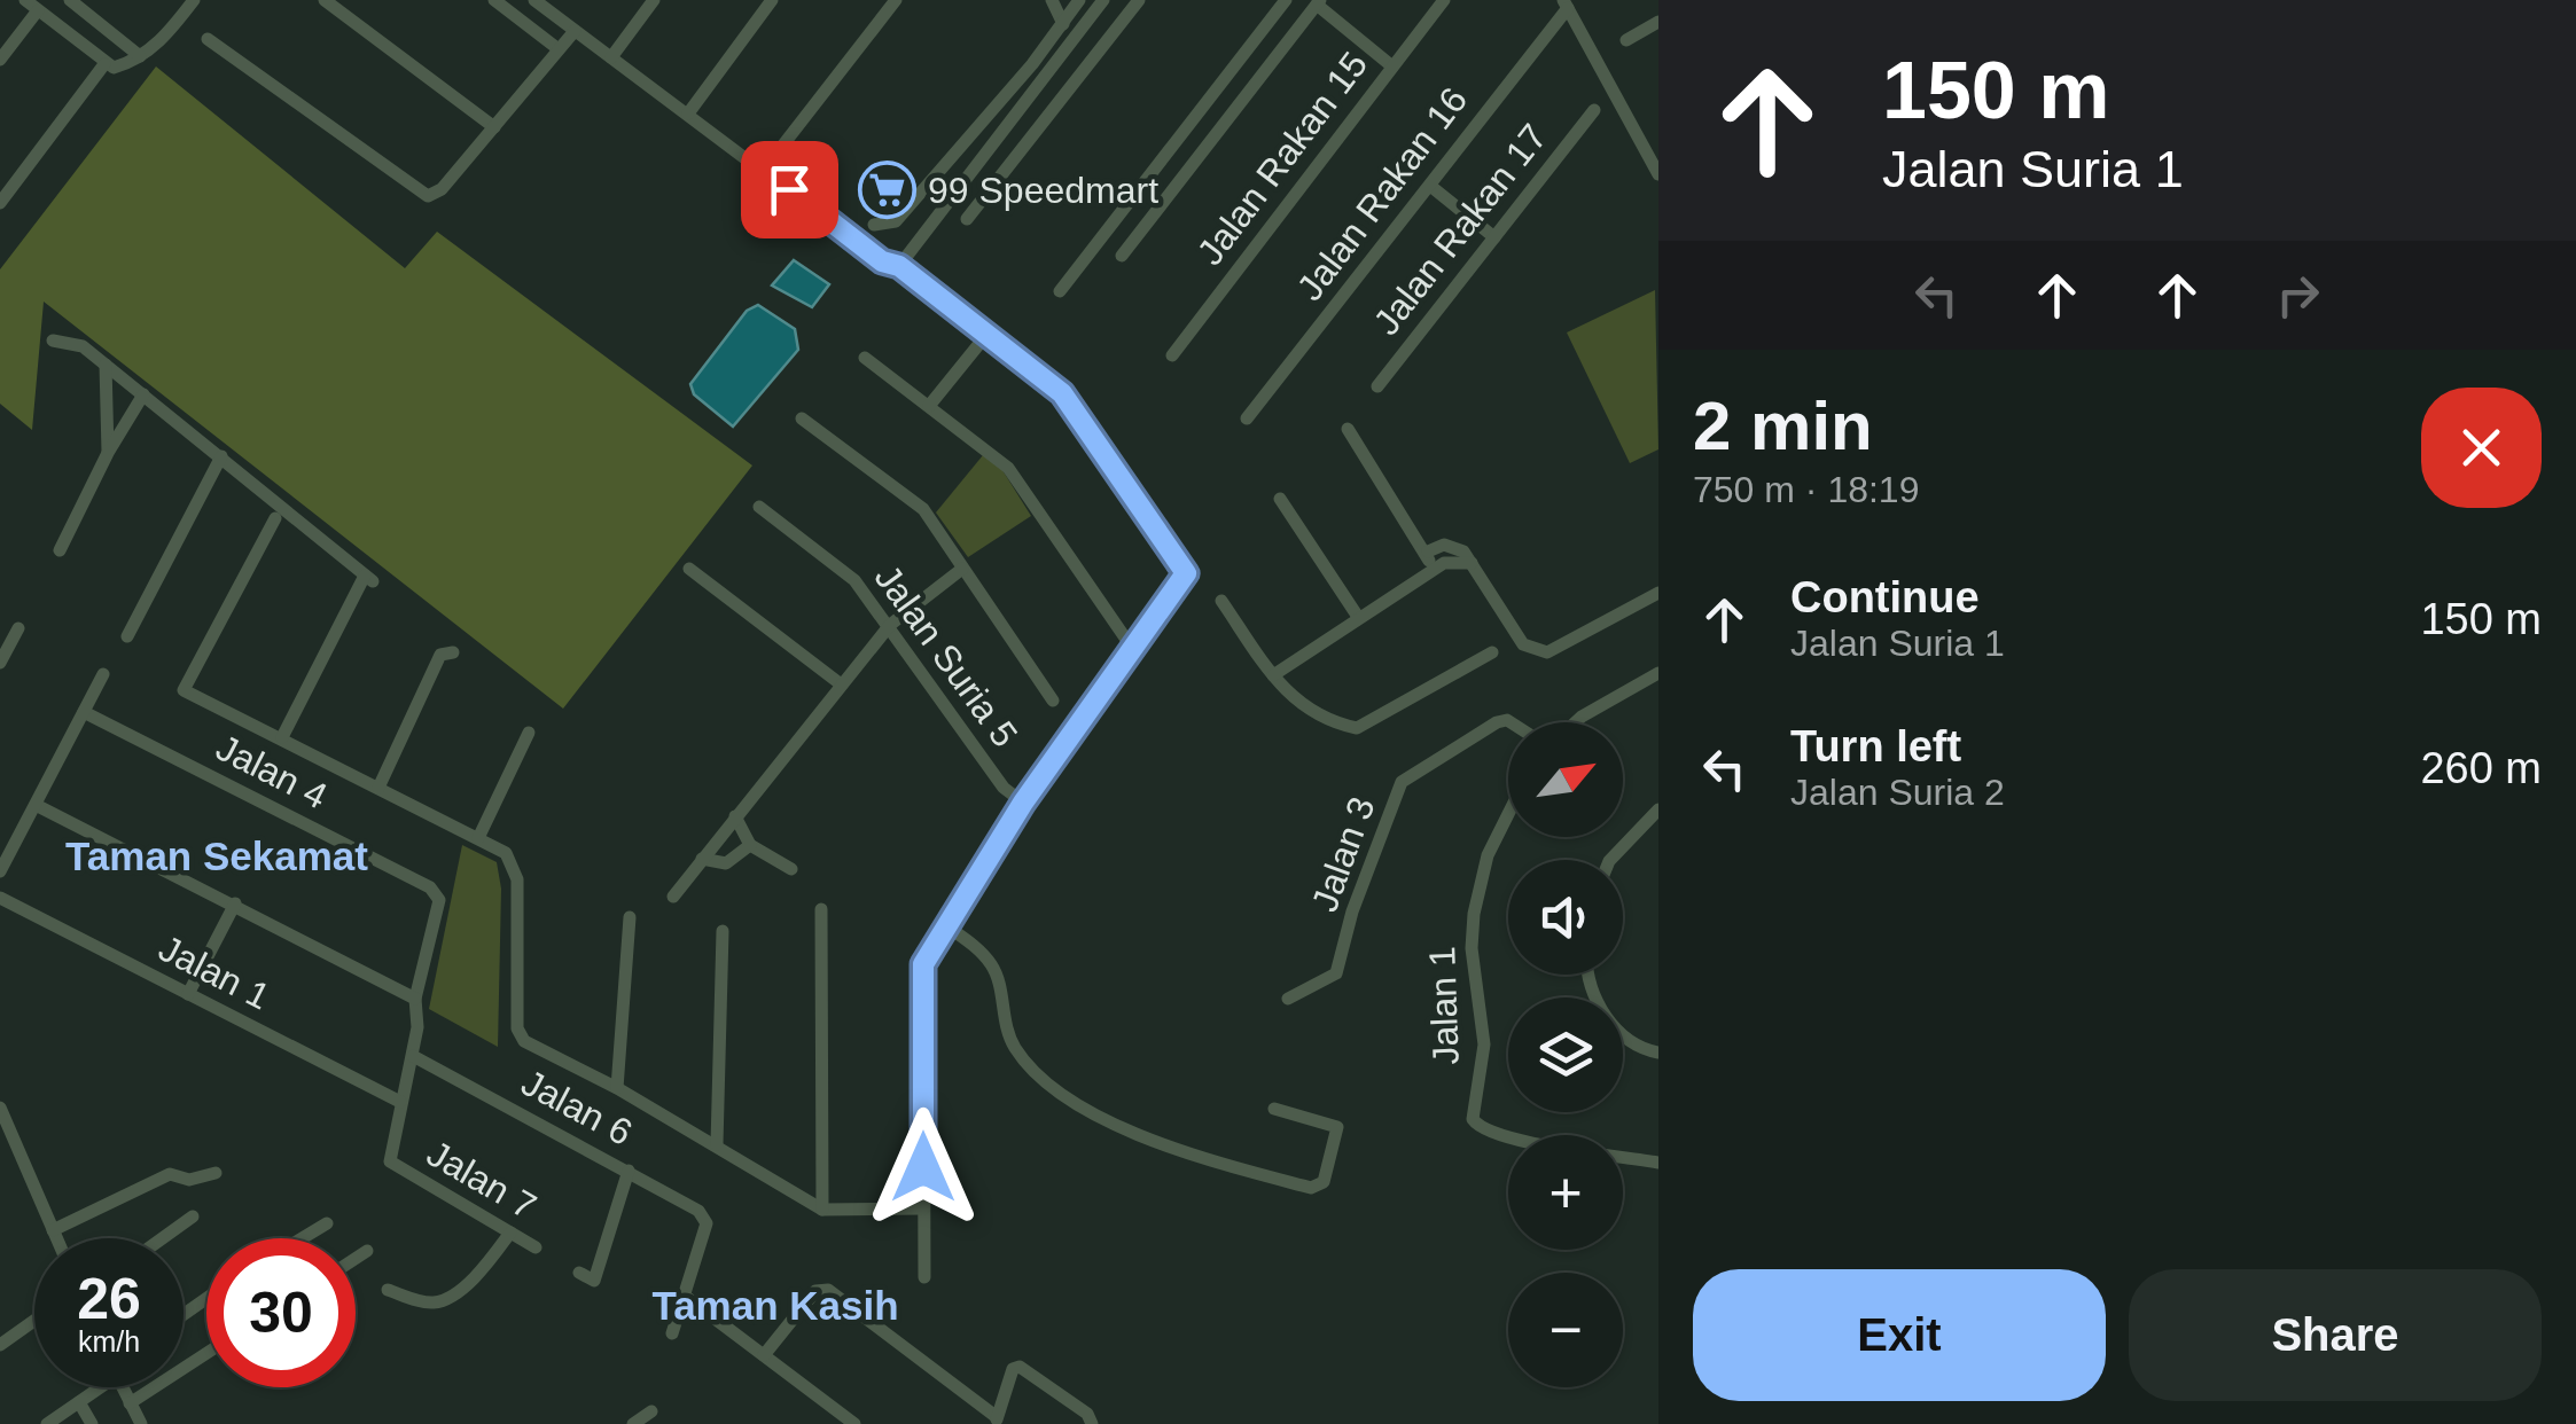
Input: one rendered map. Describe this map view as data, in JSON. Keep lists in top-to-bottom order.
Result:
{
  "streets": {
    "street": [
      "Jalan Rakan 15",
      "Jalan Rakan 16",
      "Jalan Rakan 17",
      "Jalan Suria 5",
      "Jalan 4",
      "Jalan 3",
      "Jalan 1",
      "Jalan 6",
      "Jalan 7"
    ]
  },
  "crossings": [
    ["Jalan 1", "Jalan 7"]
  ],
  "districts": ["Taman Sekamat", "Taman Kasih"],
  "places": {
    "supermarket": ["99 Speedmart"]
  },
  "north": "top right",
  "page": {
    "turn": ["150 m", "Jalan Suria 1"],
    "heading": ["2 min", "750 m · 18:19"],
    "list": [
      {
        "name": "Continue",
        "note": "Jalan Suria 1",
        "value": "150 m"
      },
      {
        "name": "Turn left",
        "note": "Jalan Suria 2",
        "value": "260 m"
      }
    ],
    "map_buttons": ["+", "−"],
    "speed": "26 km/h",
    "limit": "30",
    "buttons": ["Exit", "Share"]
  }
}
